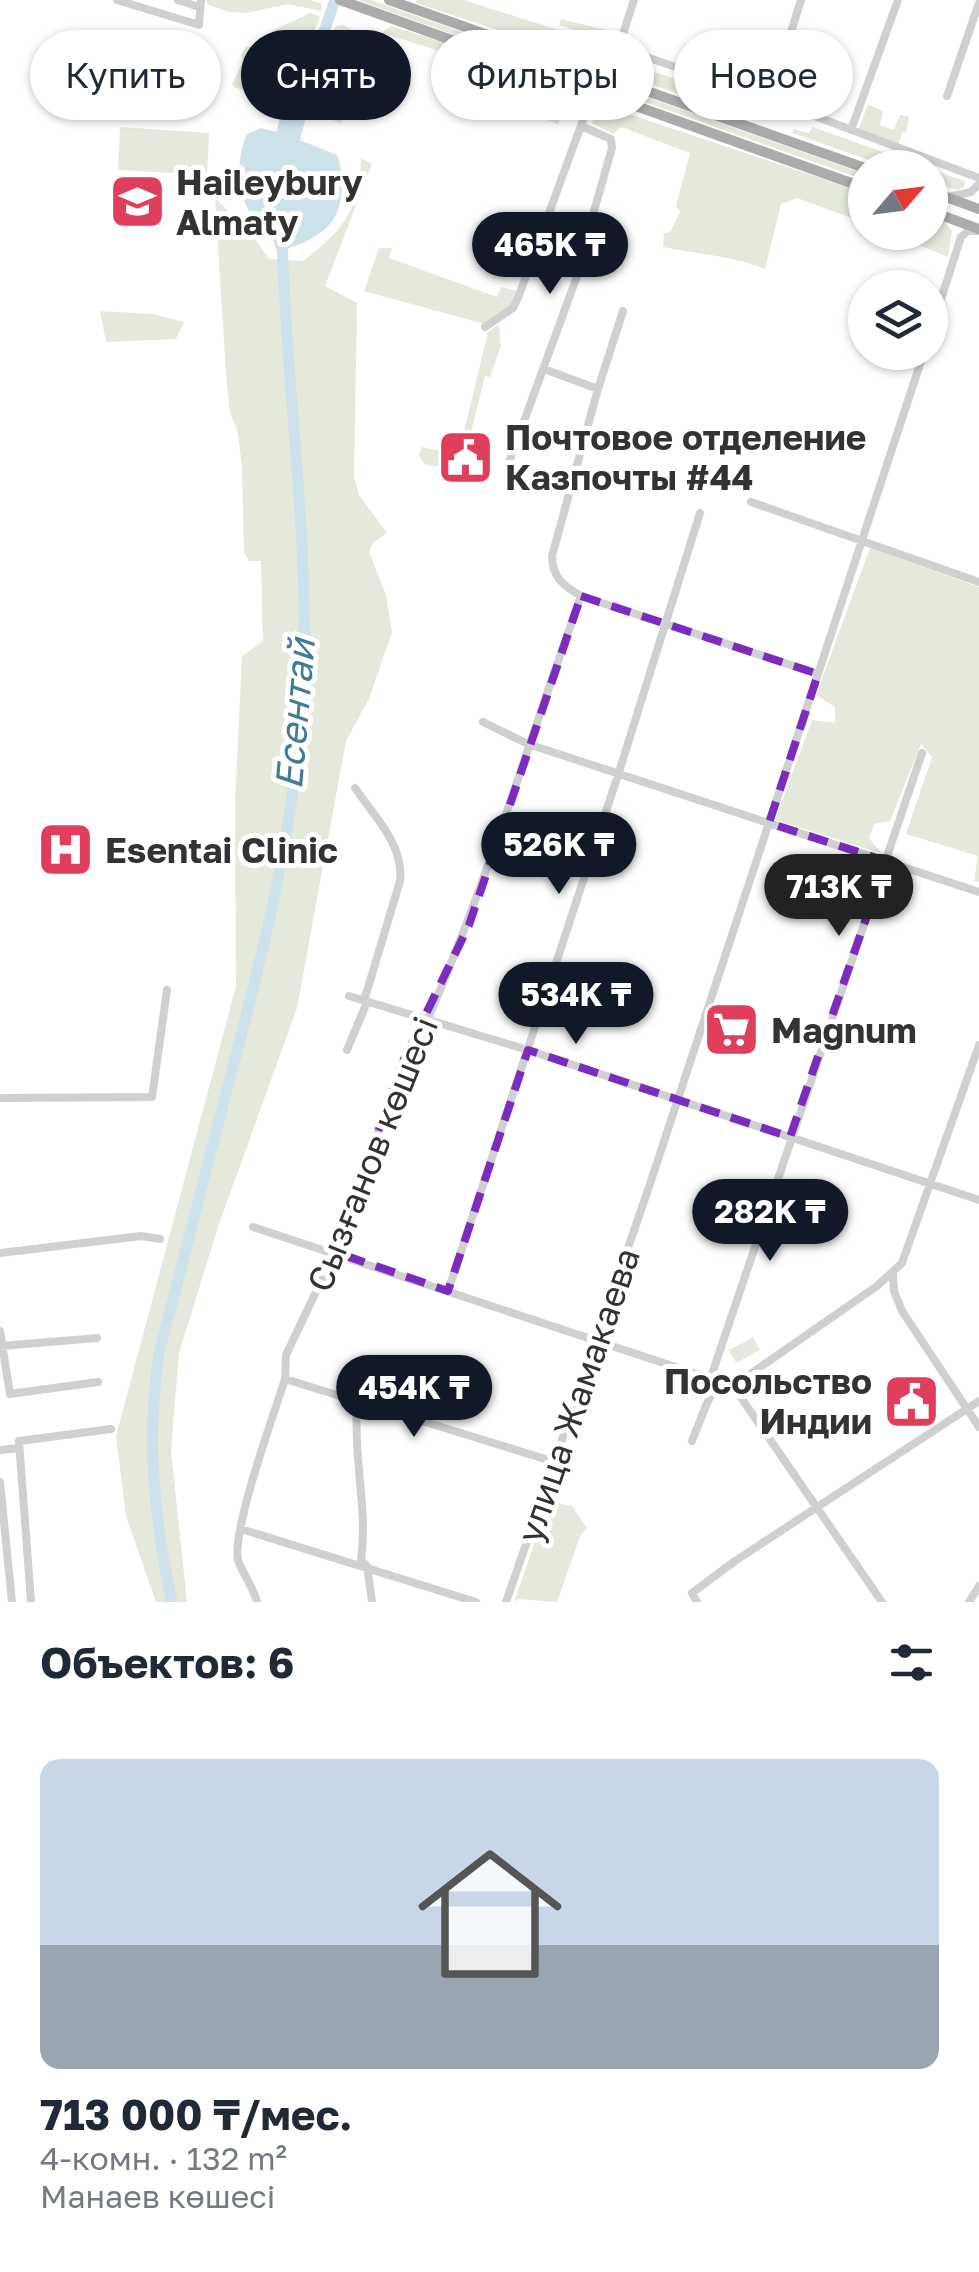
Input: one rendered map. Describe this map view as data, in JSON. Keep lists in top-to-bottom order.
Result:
{
  "streets": {
    "street": ["Сызғанов көшесі", "улица Жамакаева"]
  },
  "water": ["Есентай"],
  "places": {
    "school or university": ["Haileybury Almaty"],
    "public building": ["Почтовое отделение Казпочты #44", "Посольство Индии"],
    "hospital": ["Esentai Clinic"],
    "supermarket": ["Magnum"]
  },
  "north": "top right",
  "page": {
    "chip": [
      "Купить",
      "Снять",
      "Фильтры",
      "Новое"
    ],
    "price": [
      "465K ₸",
      "526K ₸",
      "713K ₸",
      "534K ₸",
      "282K ₸",
      "454K ₸"
    ],
    "heading": "Объектов: 6",
    "list": [
      {
        "name": "713 000 ₸/мес.",
        "note": "4-комн. · 132 m² · Манаев көшесі"
      }
    ]
  }
}
